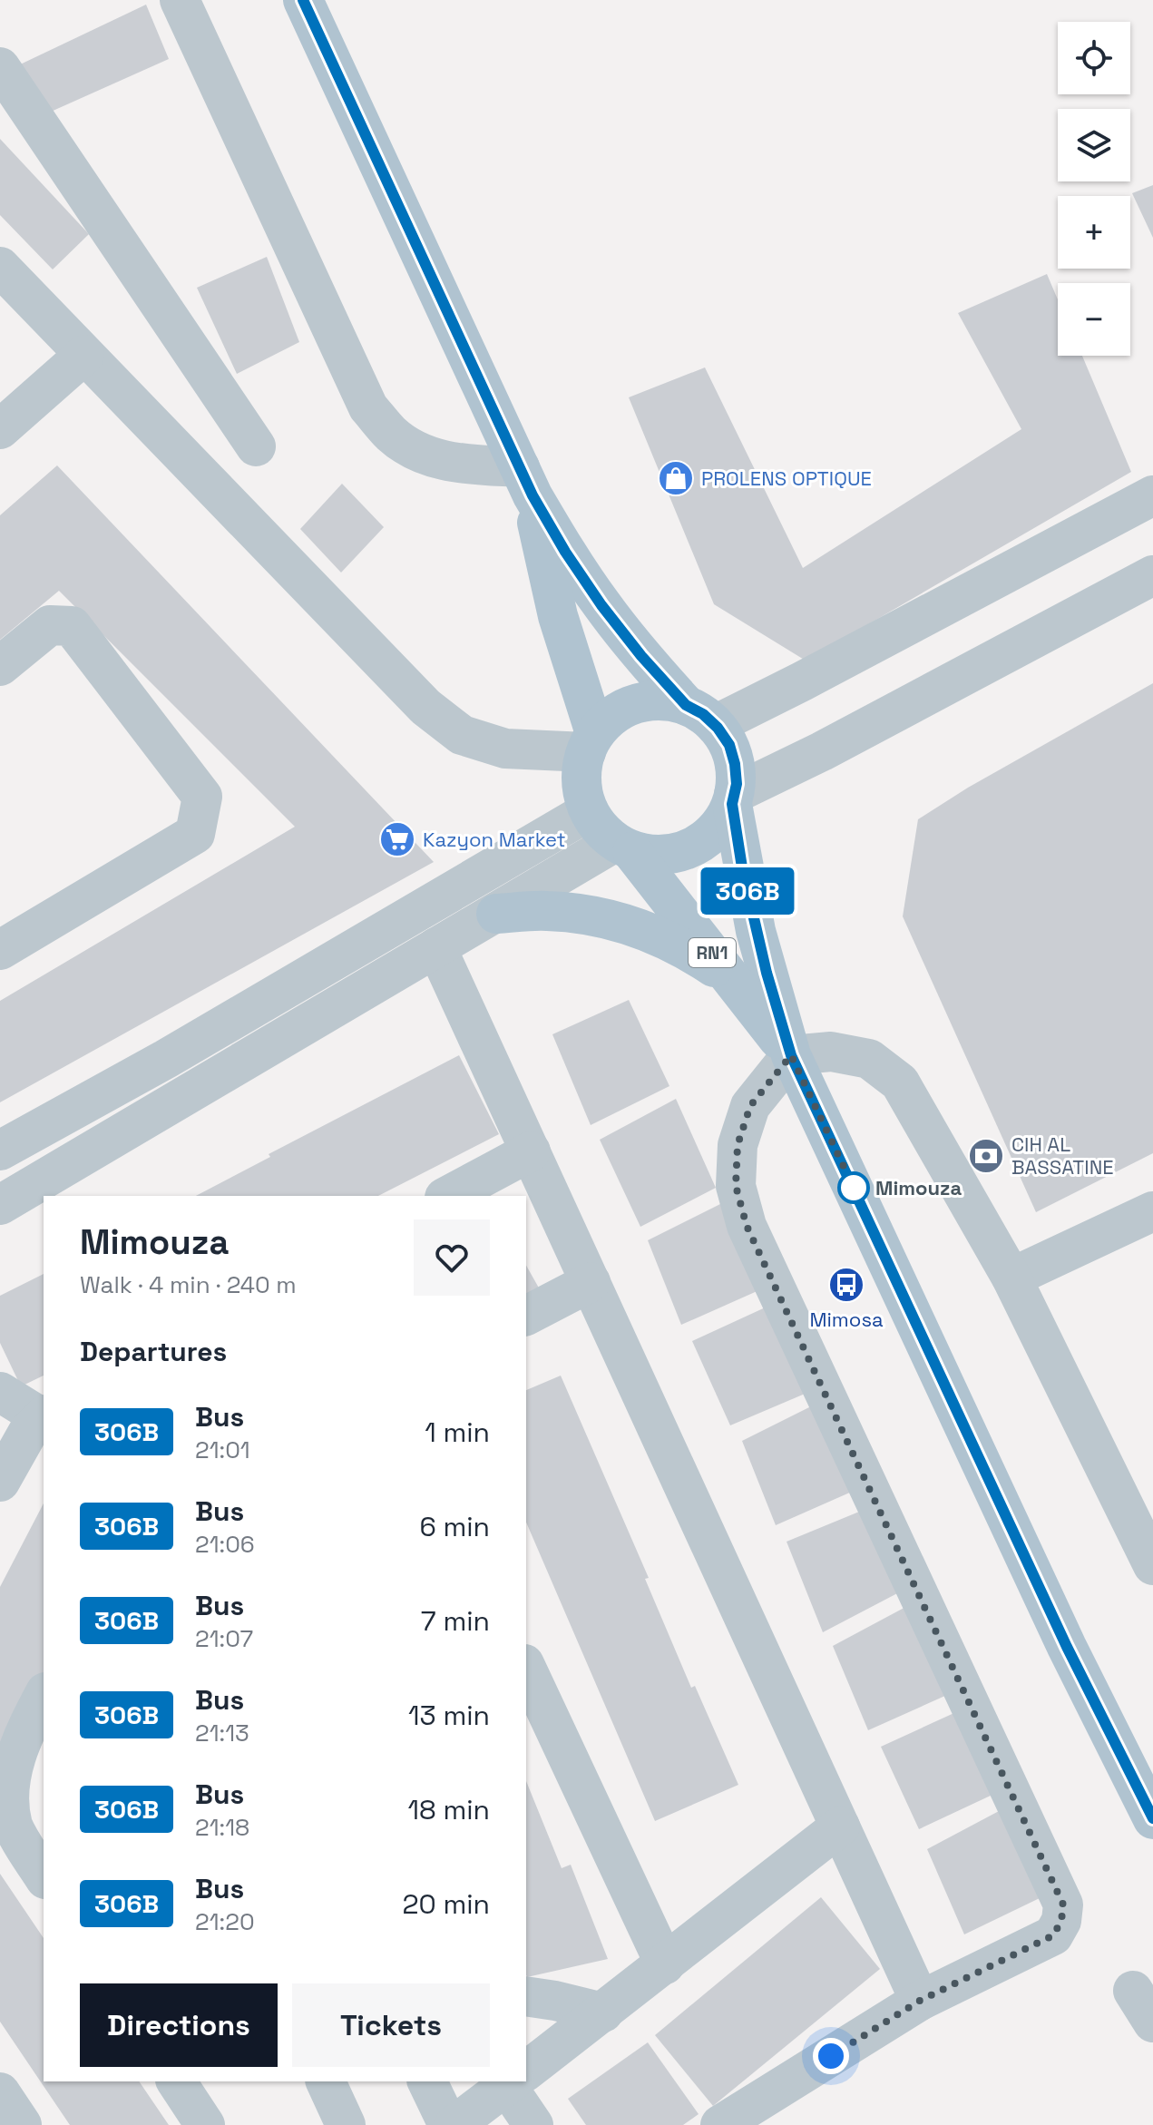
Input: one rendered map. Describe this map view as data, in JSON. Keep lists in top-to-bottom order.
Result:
{
  "streets": {
    "main road": ["RN1"]
  },
  "places": {
    "shop": ["PROLENS OPTIQUE"],
    "supermarket": ["Kazyon Market"],
    "bank": ["CIH AL BASSATINE"],
    "other": ["Mimouza"],
    "bus stop": ["Mimosa"]
  },
  "lines": ["bus line 306B"],
  "page": {
    "on_map": "306B",
    "map_buttons": ["+", "−"],
    "heading": [
      ["Mimouza", "Walk · 4 min · 240 m"],
      "Departures"
    ],
    "list": [
      {
        "mark": "306B",
        "name": "Bus",
        "note": "21:01",
        "value": "1 min"
      },
      {
        "mark": "306B",
        "name": "Bus",
        "note": "21:06",
        "value": "6 min"
      },
      {
        "mark": "306B",
        "name": "Bus",
        "note": "21:07",
        "value": "7 min"
      },
      {
        "mark": "306B",
        "name": "Bus",
        "note": "21:13",
        "value": "13 min"
      },
      {
        "mark": "306B",
        "name": "Bus",
        "note": "21:18",
        "value": "18 min"
      },
      {
        "mark": "306B",
        "name": "Bus",
        "note": "21:20",
        "value": "20 min"
      }
    ],
    "buttons": ["Directions", "Tickets"]
  }
}
